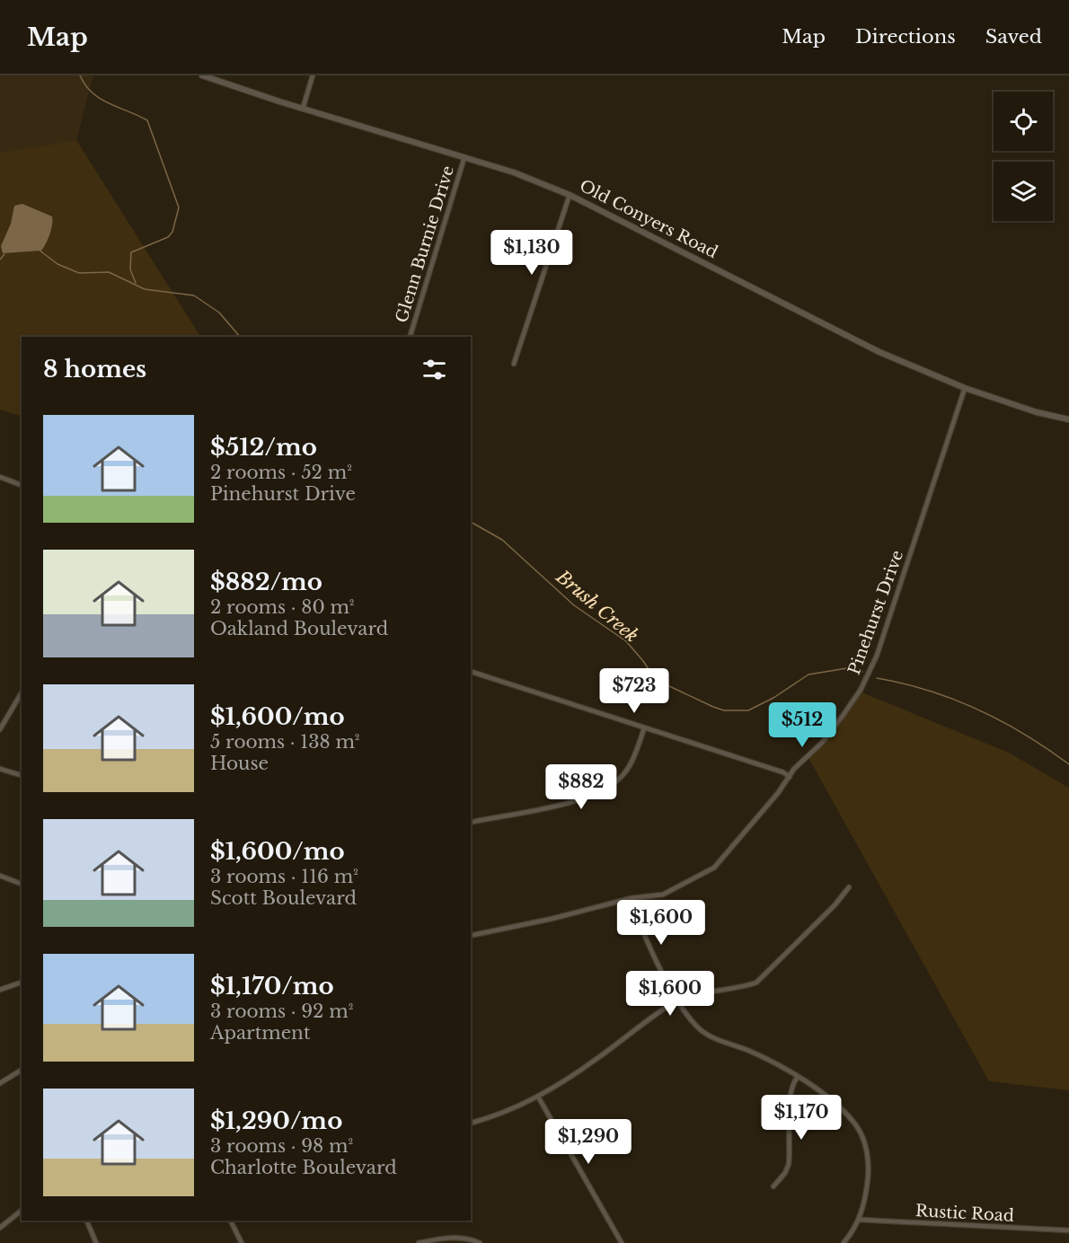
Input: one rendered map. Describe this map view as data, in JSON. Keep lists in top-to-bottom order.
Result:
{
  "streets": {
    "street": [
      "Old Conyers Road",
      "Glenn Burnie Drive",
      "Pinehurst Drive",
      "Rustic Road"
    ]
  },
  "crossings": [
    ["Old Conyers Road", "Glenn Burnie Drive"],
    ["Old Conyers Road", "Pinehurst Drive"]
  ],
  "water": ["Brush Creek"],
  "page": {
    "header": "Map",
    "nav": ["Map", "Directions", "Saved"],
    "price": [
      "$1,130",
      "$723",
      "$512",
      "$882",
      "$1,600",
      "$1,600",
      "$1,170",
      "$1,290"
    ],
    "heading": "8 homes",
    "list": [
      {
        "name": "$512/mo",
        "note": "2 rooms · 52 m² · Pinehurst Drive"
      },
      {
        "name": "$882/mo",
        "note": "2 rooms · 80 m² · Oakland Boulevard"
      },
      {
        "name": "$1,600/mo",
        "note": "5 rooms · 138 m² · House"
      },
      {
        "name": "$1,600/mo",
        "note": "3 rooms · 116 m² · Scott Boulevard"
      },
      {
        "name": "$1,170/mo",
        "note": "3 rooms · 92 m² · Apartment"
      },
      {
        "name": "$1,290/mo",
        "note": "3 rooms · 98 m² · Charlotte Boulevard"
      }
    ]
  }
}
